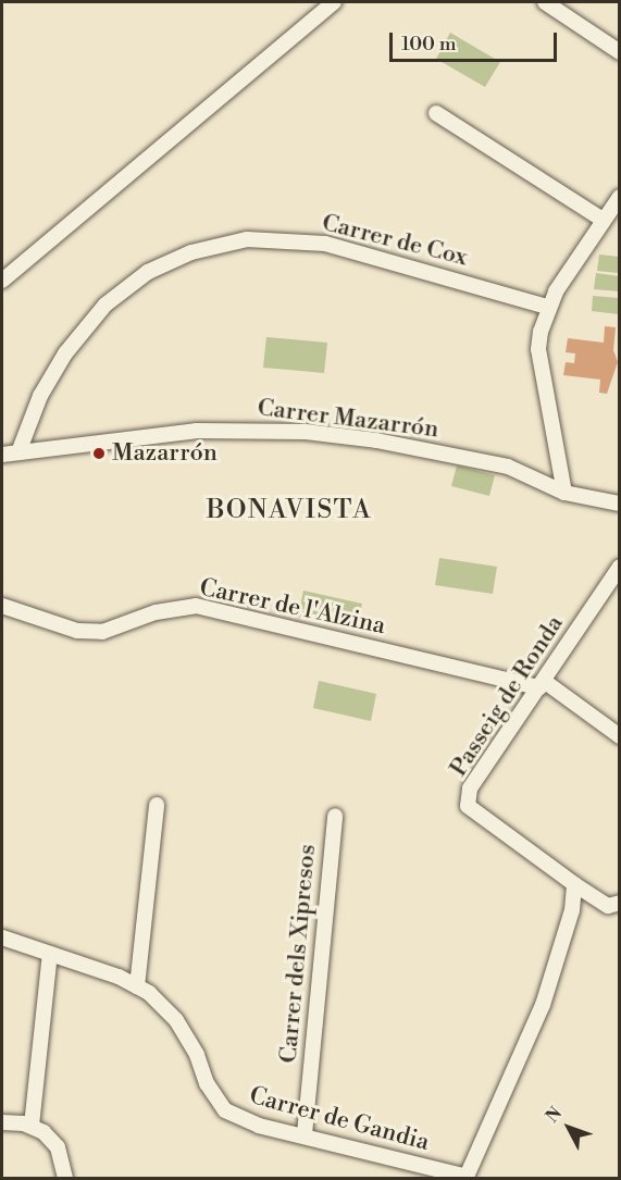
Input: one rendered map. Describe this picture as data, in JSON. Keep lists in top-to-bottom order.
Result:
{
  "streets": {
    "street": [
      "Carrer de Cox",
      "Carrer Mazarrón",
      "Carrer de l'Alzina",
      "Passeig de Ronda",
      "Carrer dels Xipresos",
      "Carrer de Gandia"
    ]
  },
  "crossings": [
    ["Carrer de Cox", "Carrer Mazarrón"],
    ["Carrer de l'Alzina", "Passeig de Ronda"],
    ["Carrer dels Xipresos", "Carrer de Gandia"]
  ],
  "districts": ["BONAVISTA"],
  "places": ["Mazarrón"],
  "scale_bar": "100 m",
  "north": "top left"
}
